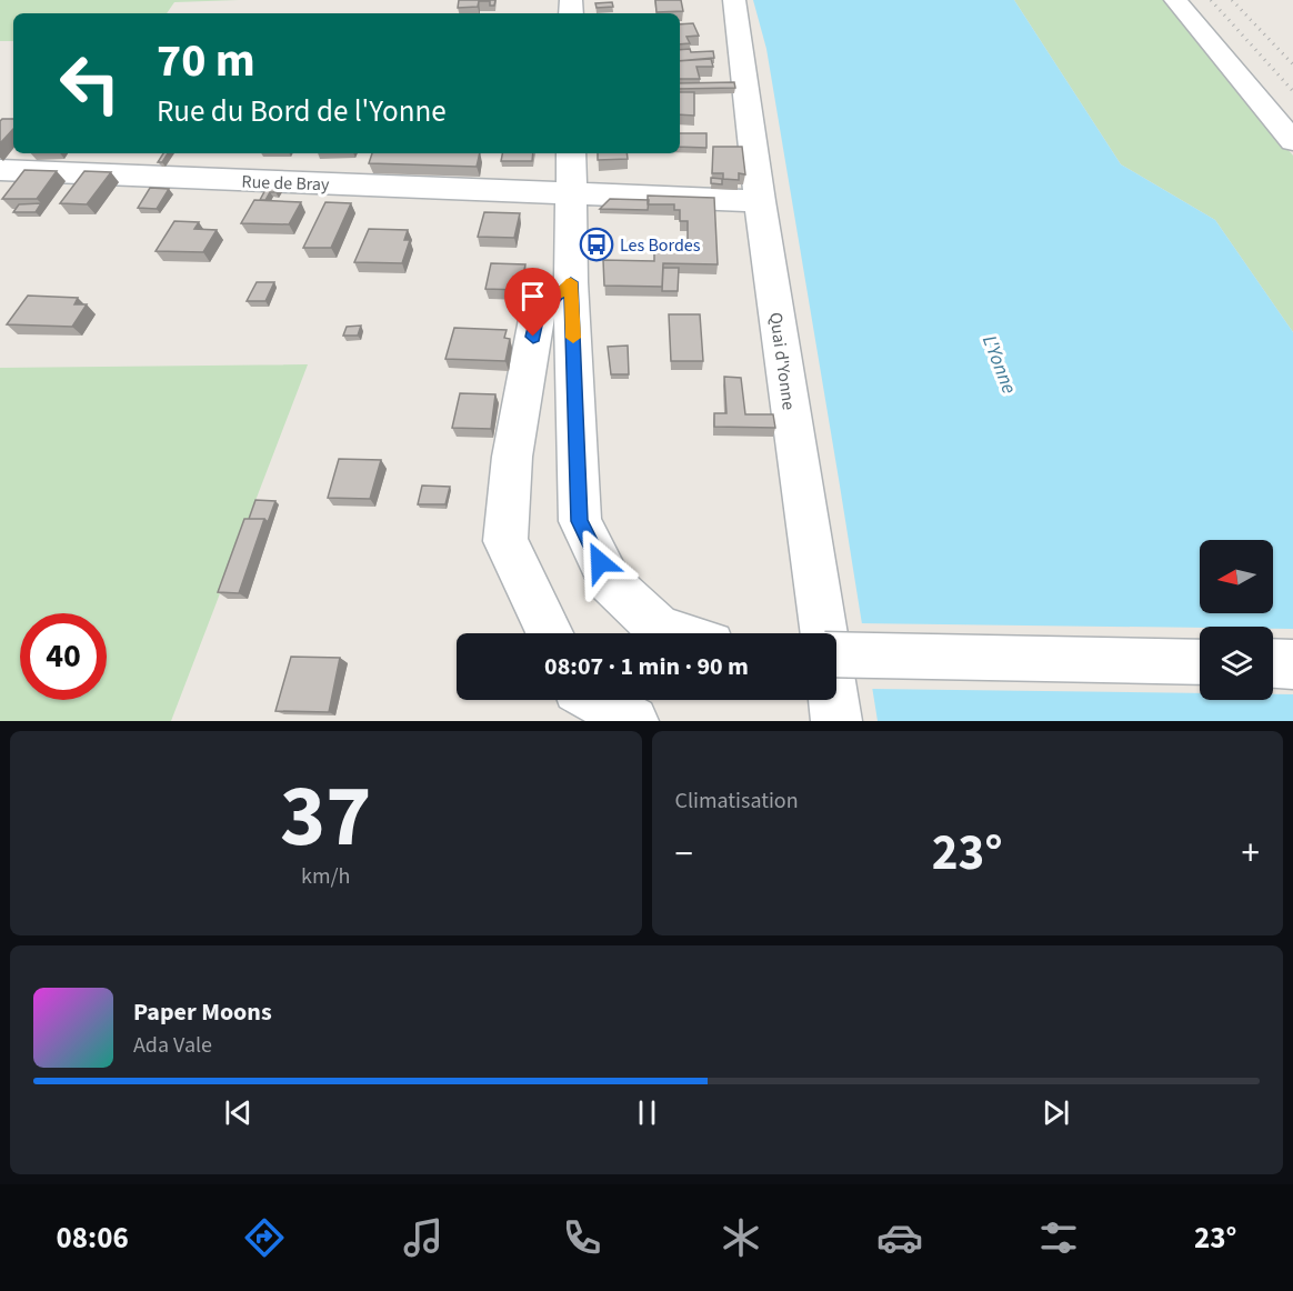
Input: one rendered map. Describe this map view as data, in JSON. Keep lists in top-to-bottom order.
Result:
{
  "streets": {
    "street": ["Rue de Bray", "Quai d'Yonne"]
  },
  "crossings": [
    ["Rue de Bray", "Quai d'Yonne"]
  ],
  "water": ["L'Yonne"],
  "places": {
    "bus stop": ["Les Bordes"]
  },
  "north": "left",
  "page": {
    "turn": ["70 m", "Rue du Bord de l'Yonne"],
    "limit": "40",
    "trip": "08:07 · 1 min · 90 m",
    "tile": [
      ["37", "km/h"],
      "Climatisation"
    ],
    "heat": ["−", "23°", "+"],
    "song": ["Paper Moons", "Ada Vale"],
    "tabs": ["08:06", "23°"]
  }
}
